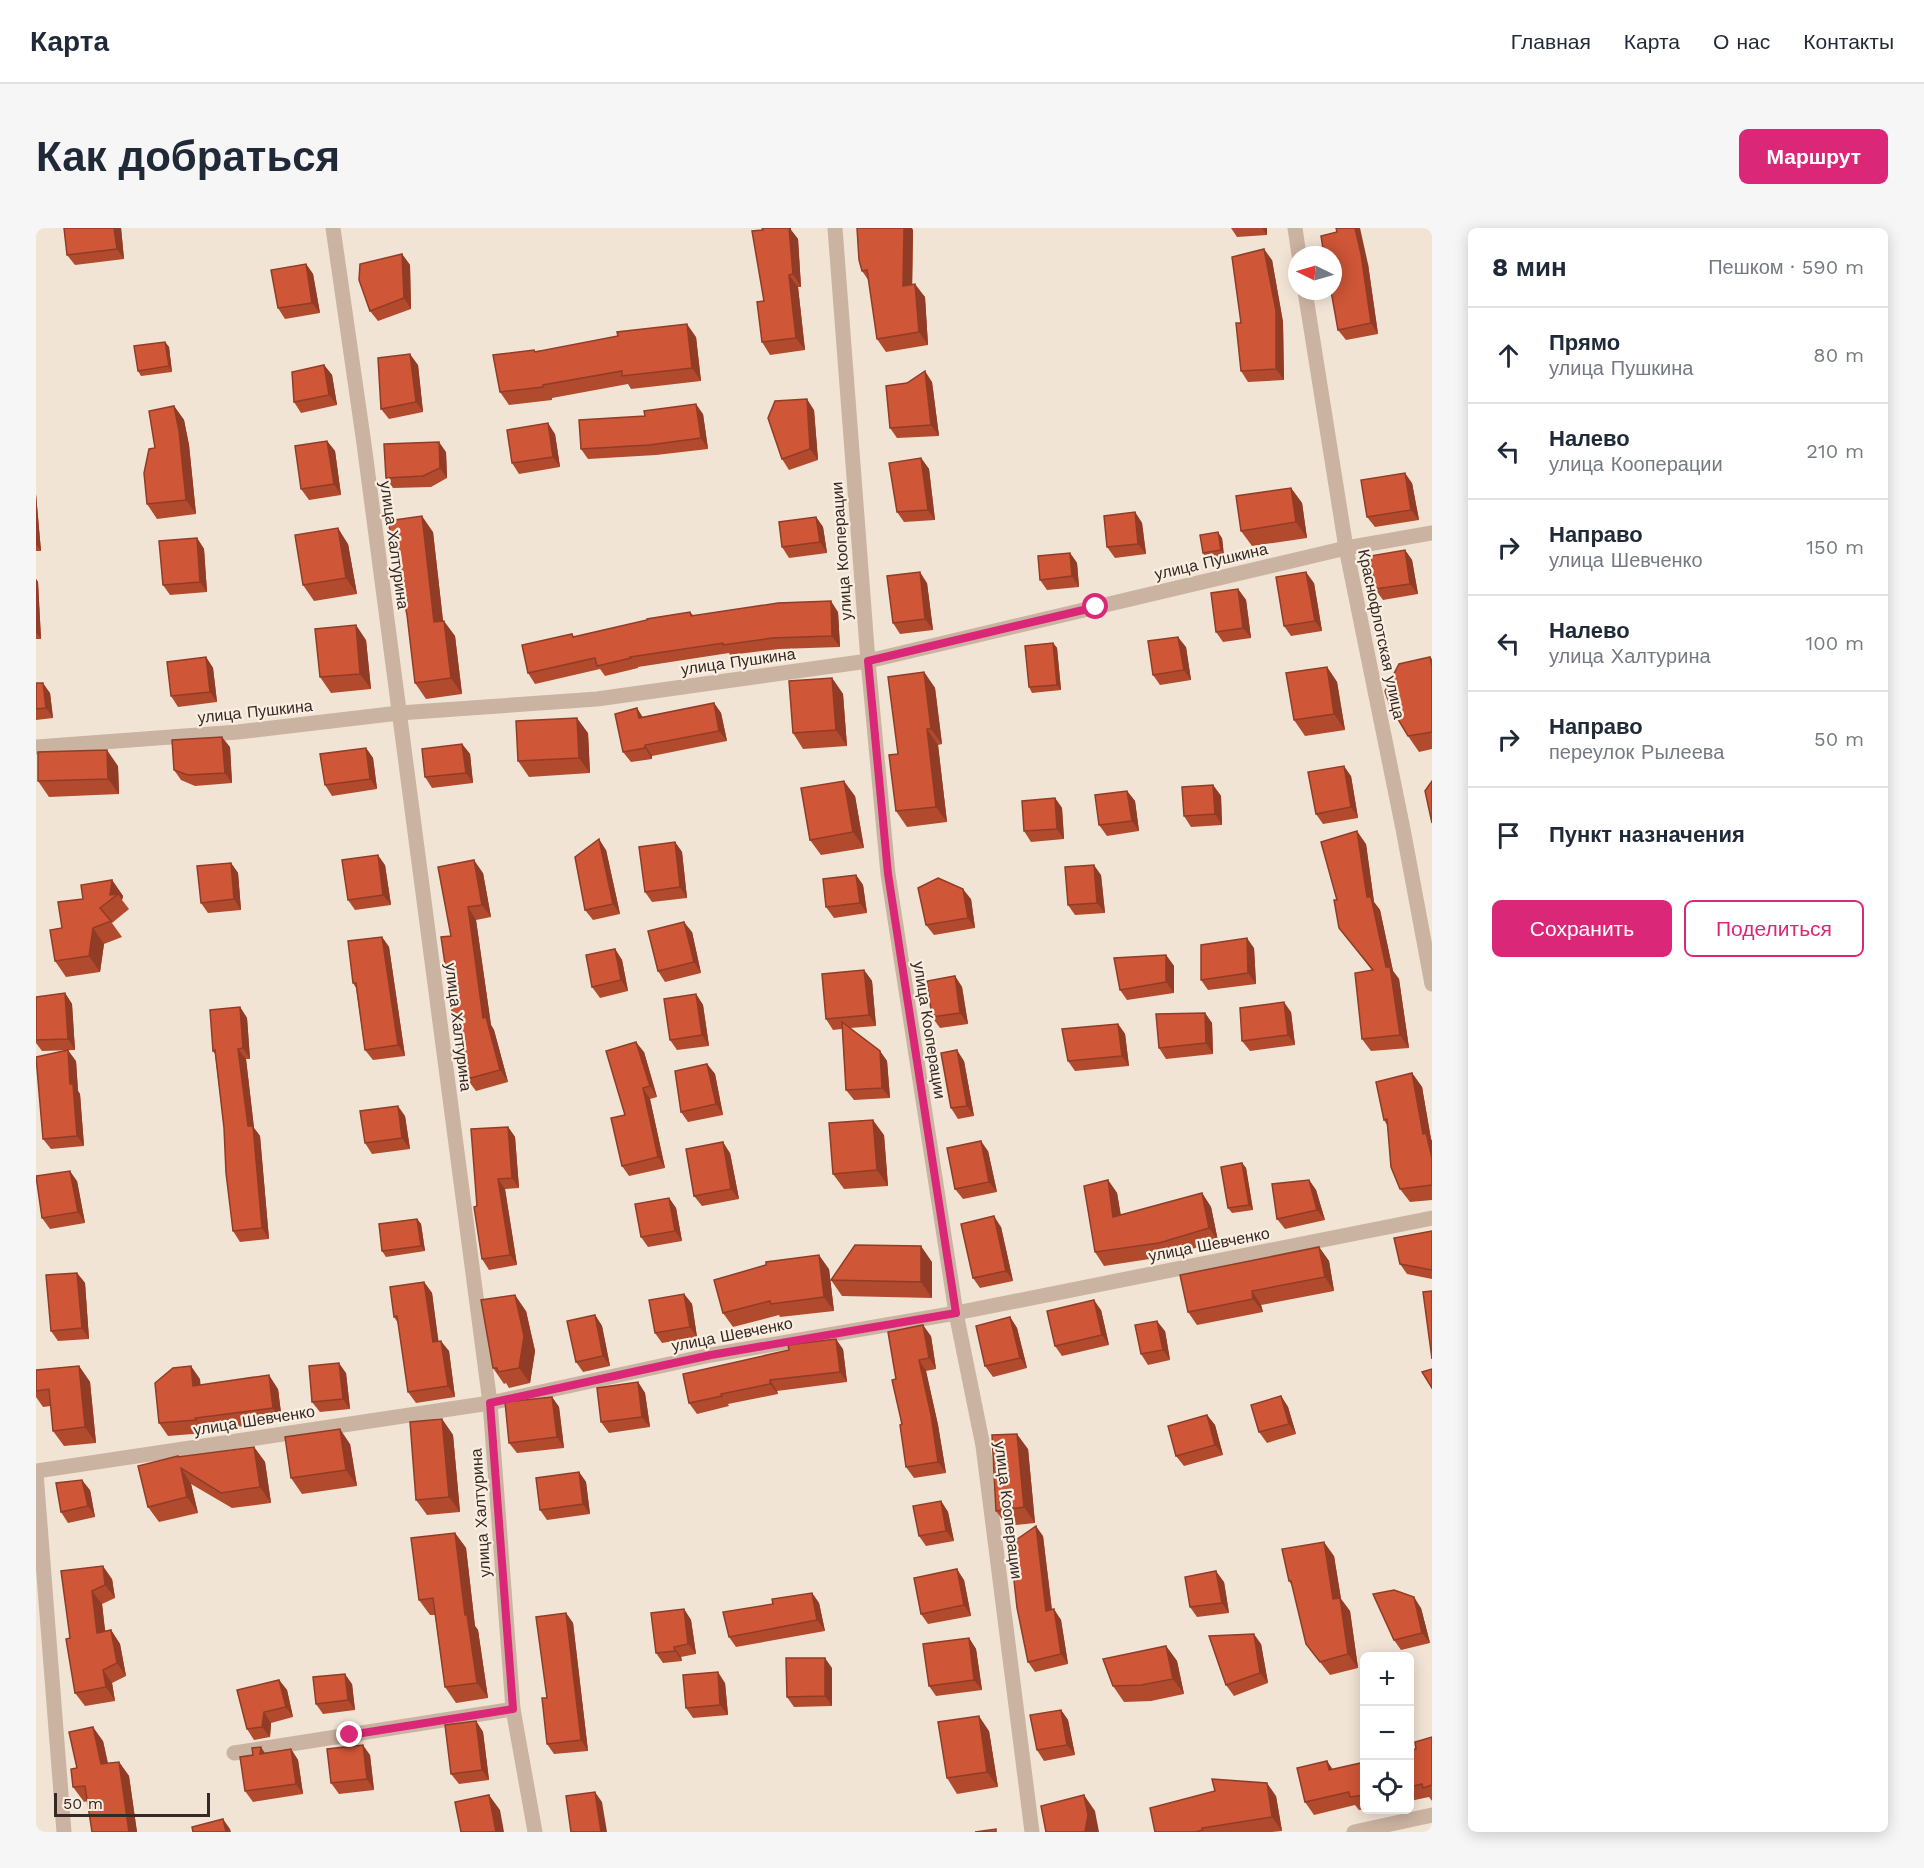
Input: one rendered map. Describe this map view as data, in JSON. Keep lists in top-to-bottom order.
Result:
{
  "streets": {
    "street": [
      "улица Халтурина",
      "улица Кооперации",
      "улица Пушкина",
      "Краснофлотская улица",
      "улица Шевченко"
    ]
  },
  "crossings": [
    ["улица Халтурина", "улица Пушкина"],
    ["улица Халтурина", "улица Шевченко"],
    ["улица Кооперации", "улица Пушкина"],
    ["улица Кооперации", "улица Шевченко"],
    ["улица Пушкина", "Краснофлотская улица"]
  ],
  "scale_bar": "50 m",
  "north": "left",
  "page": {
    "header": "Карта",
    "nav": [
      "Главная",
      "Карта",
      "О нас",
      "Контакты"
    ],
    "buttons": [
      "Маршрут",
      ["Сохранить", "Поделиться"]
    ],
    "title": "Как добраться",
    "heading": ["8 мин", "Пешком · 590 m"],
    "list": [
      ["Прямо", "улица Пушкина", "80 m"],
      ["Налево", "улица Кооперации", "210 m"],
      ["Направо", "улица Шевченко", "150 m"],
      ["Налево", "улица Халтурина", "100 m"],
      ["Направо", "переулок Рылеева", "50 m"],
      "Пункт назначения"
    ],
    "map_buttons": ["+", "−"],
    "scale": "50 m"
  }
}
